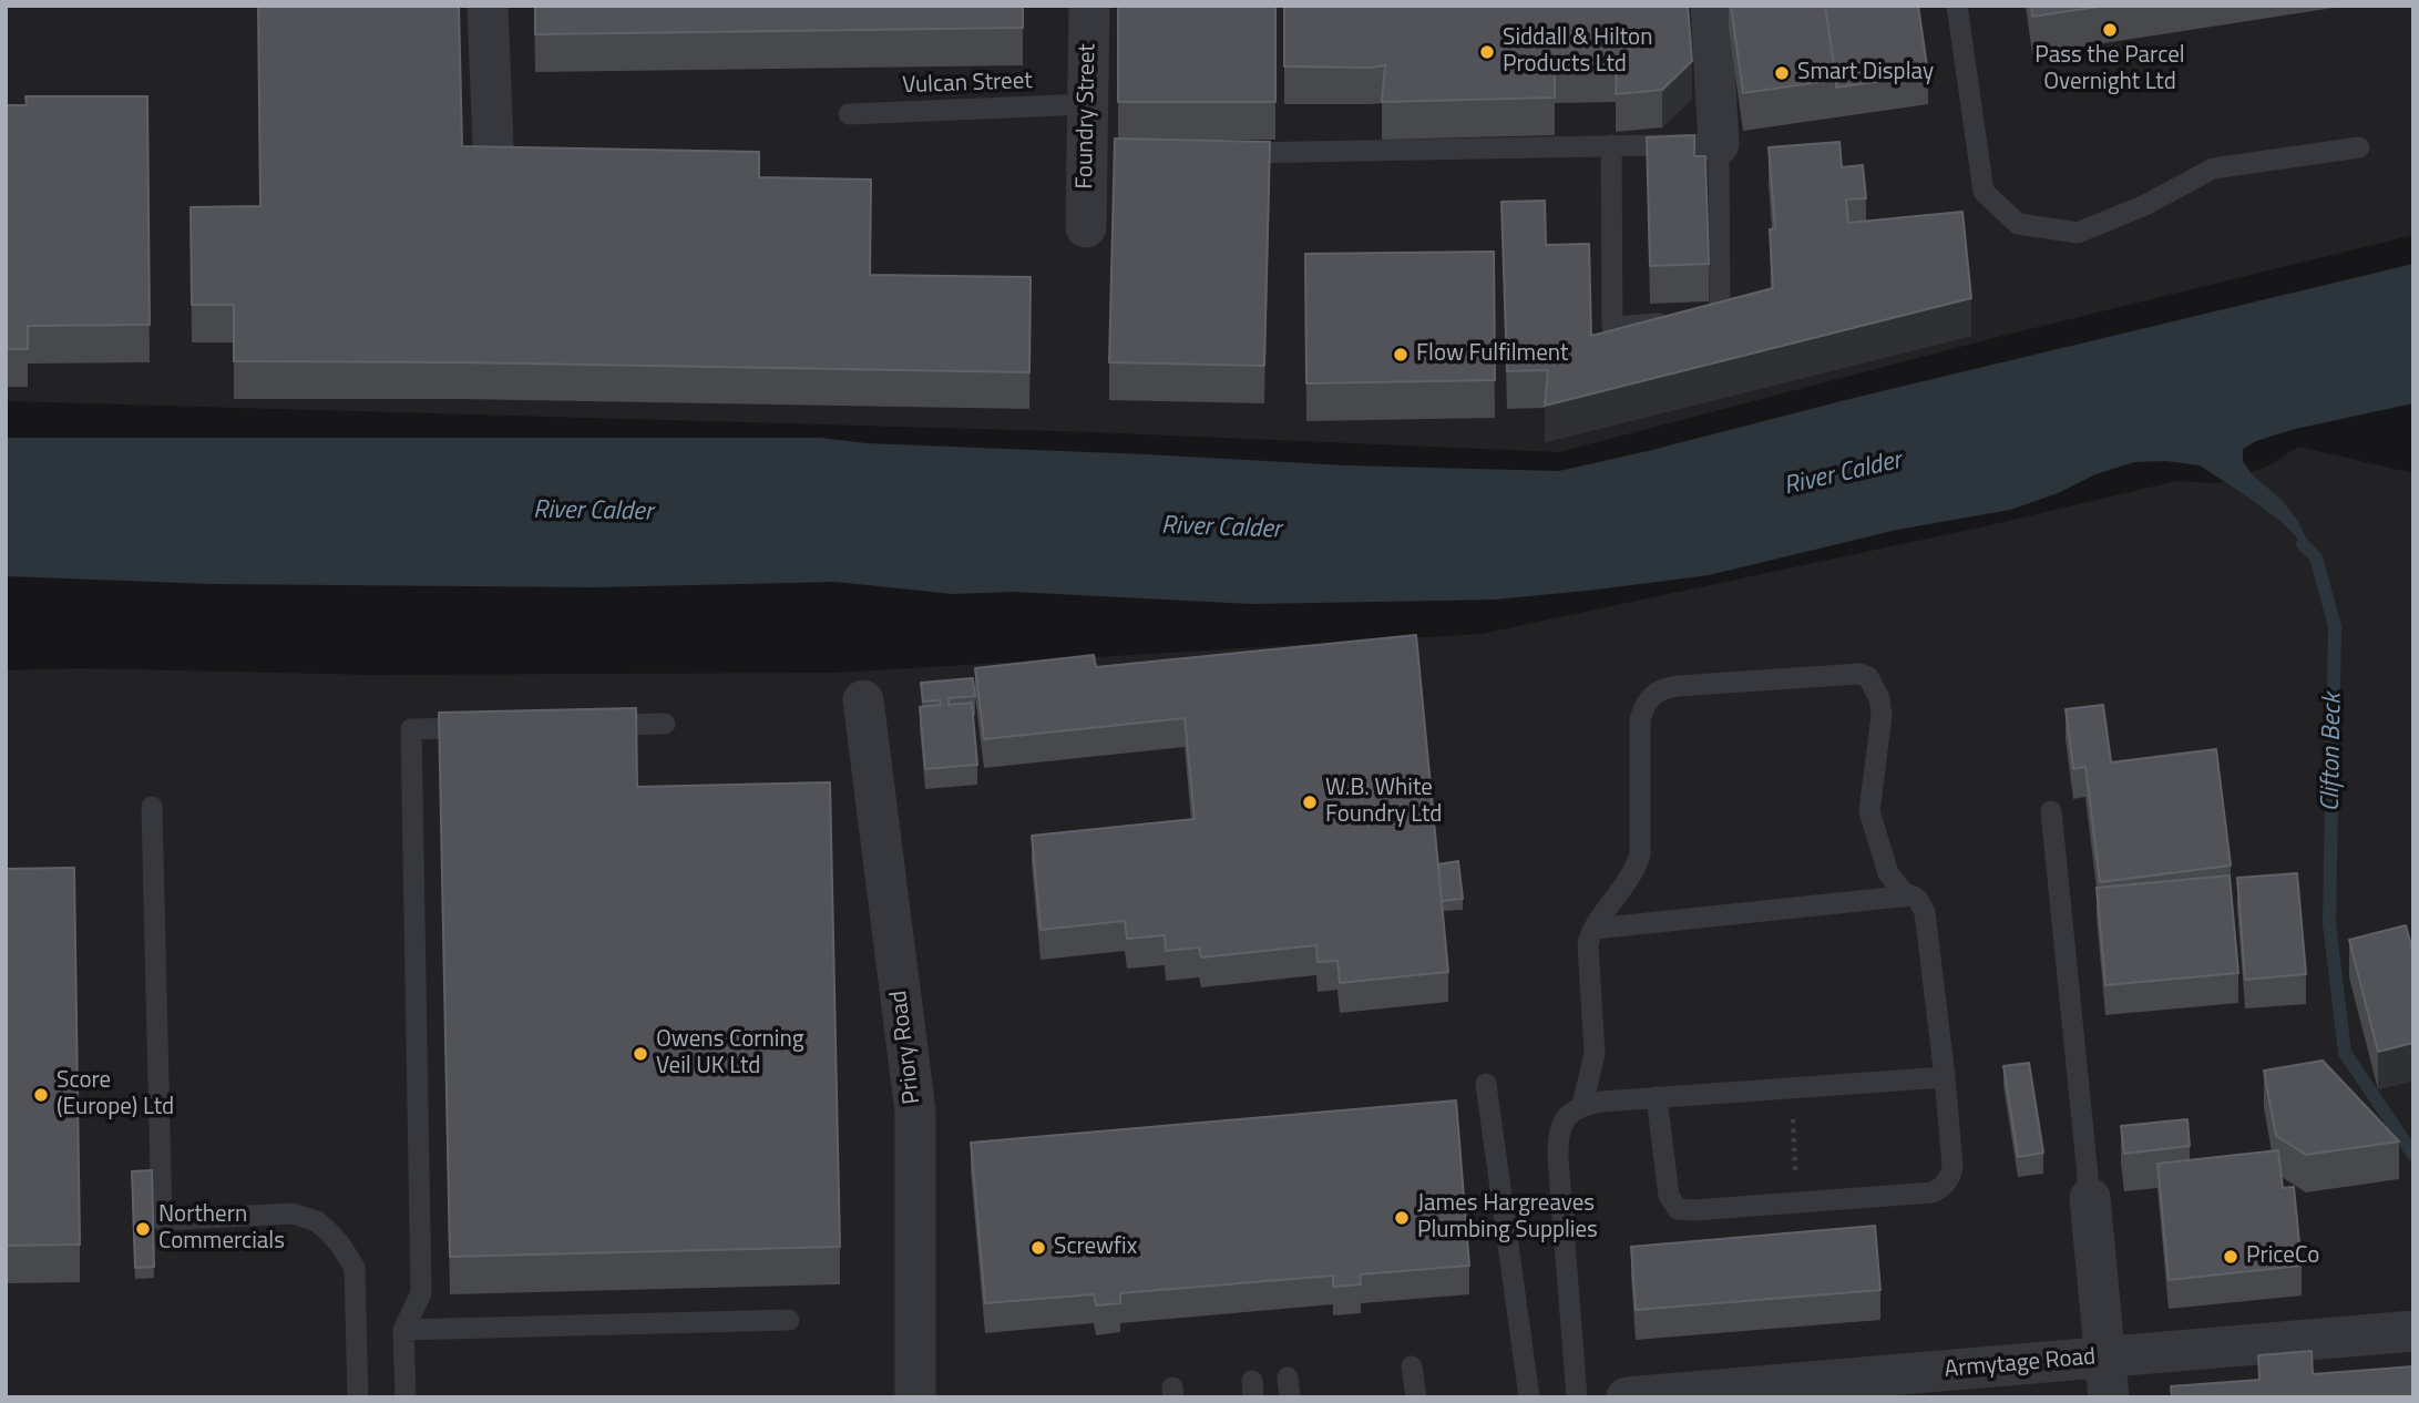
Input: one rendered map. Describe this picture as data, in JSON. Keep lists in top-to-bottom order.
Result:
{
  "streets": {
    "street": ["Foundry Street", "Priory Road", "Armytage Road"],
    "lane": ["Vulcan Street"]
  },
  "crossings": [
    ["Vulcan Street", "Foundry Street"]
  ],
  "water": ["River Calder", "Clifton Beck"],
  "places": [
    "Pass the Parcel Overnight Ltd",
    "Siddall & Hilton Products Ltd",
    "Smart Display",
    "Flow Fulfilment",
    "W.B. White Foundry Ltd",
    "Owens Corning Veil UK Ltd",
    "Score (Europe) Ltd",
    "James Hargreaves Plumbing Supplies",
    "Northern Commercials",
    "Screwfix",
    "PriceCo"
  ]
}
